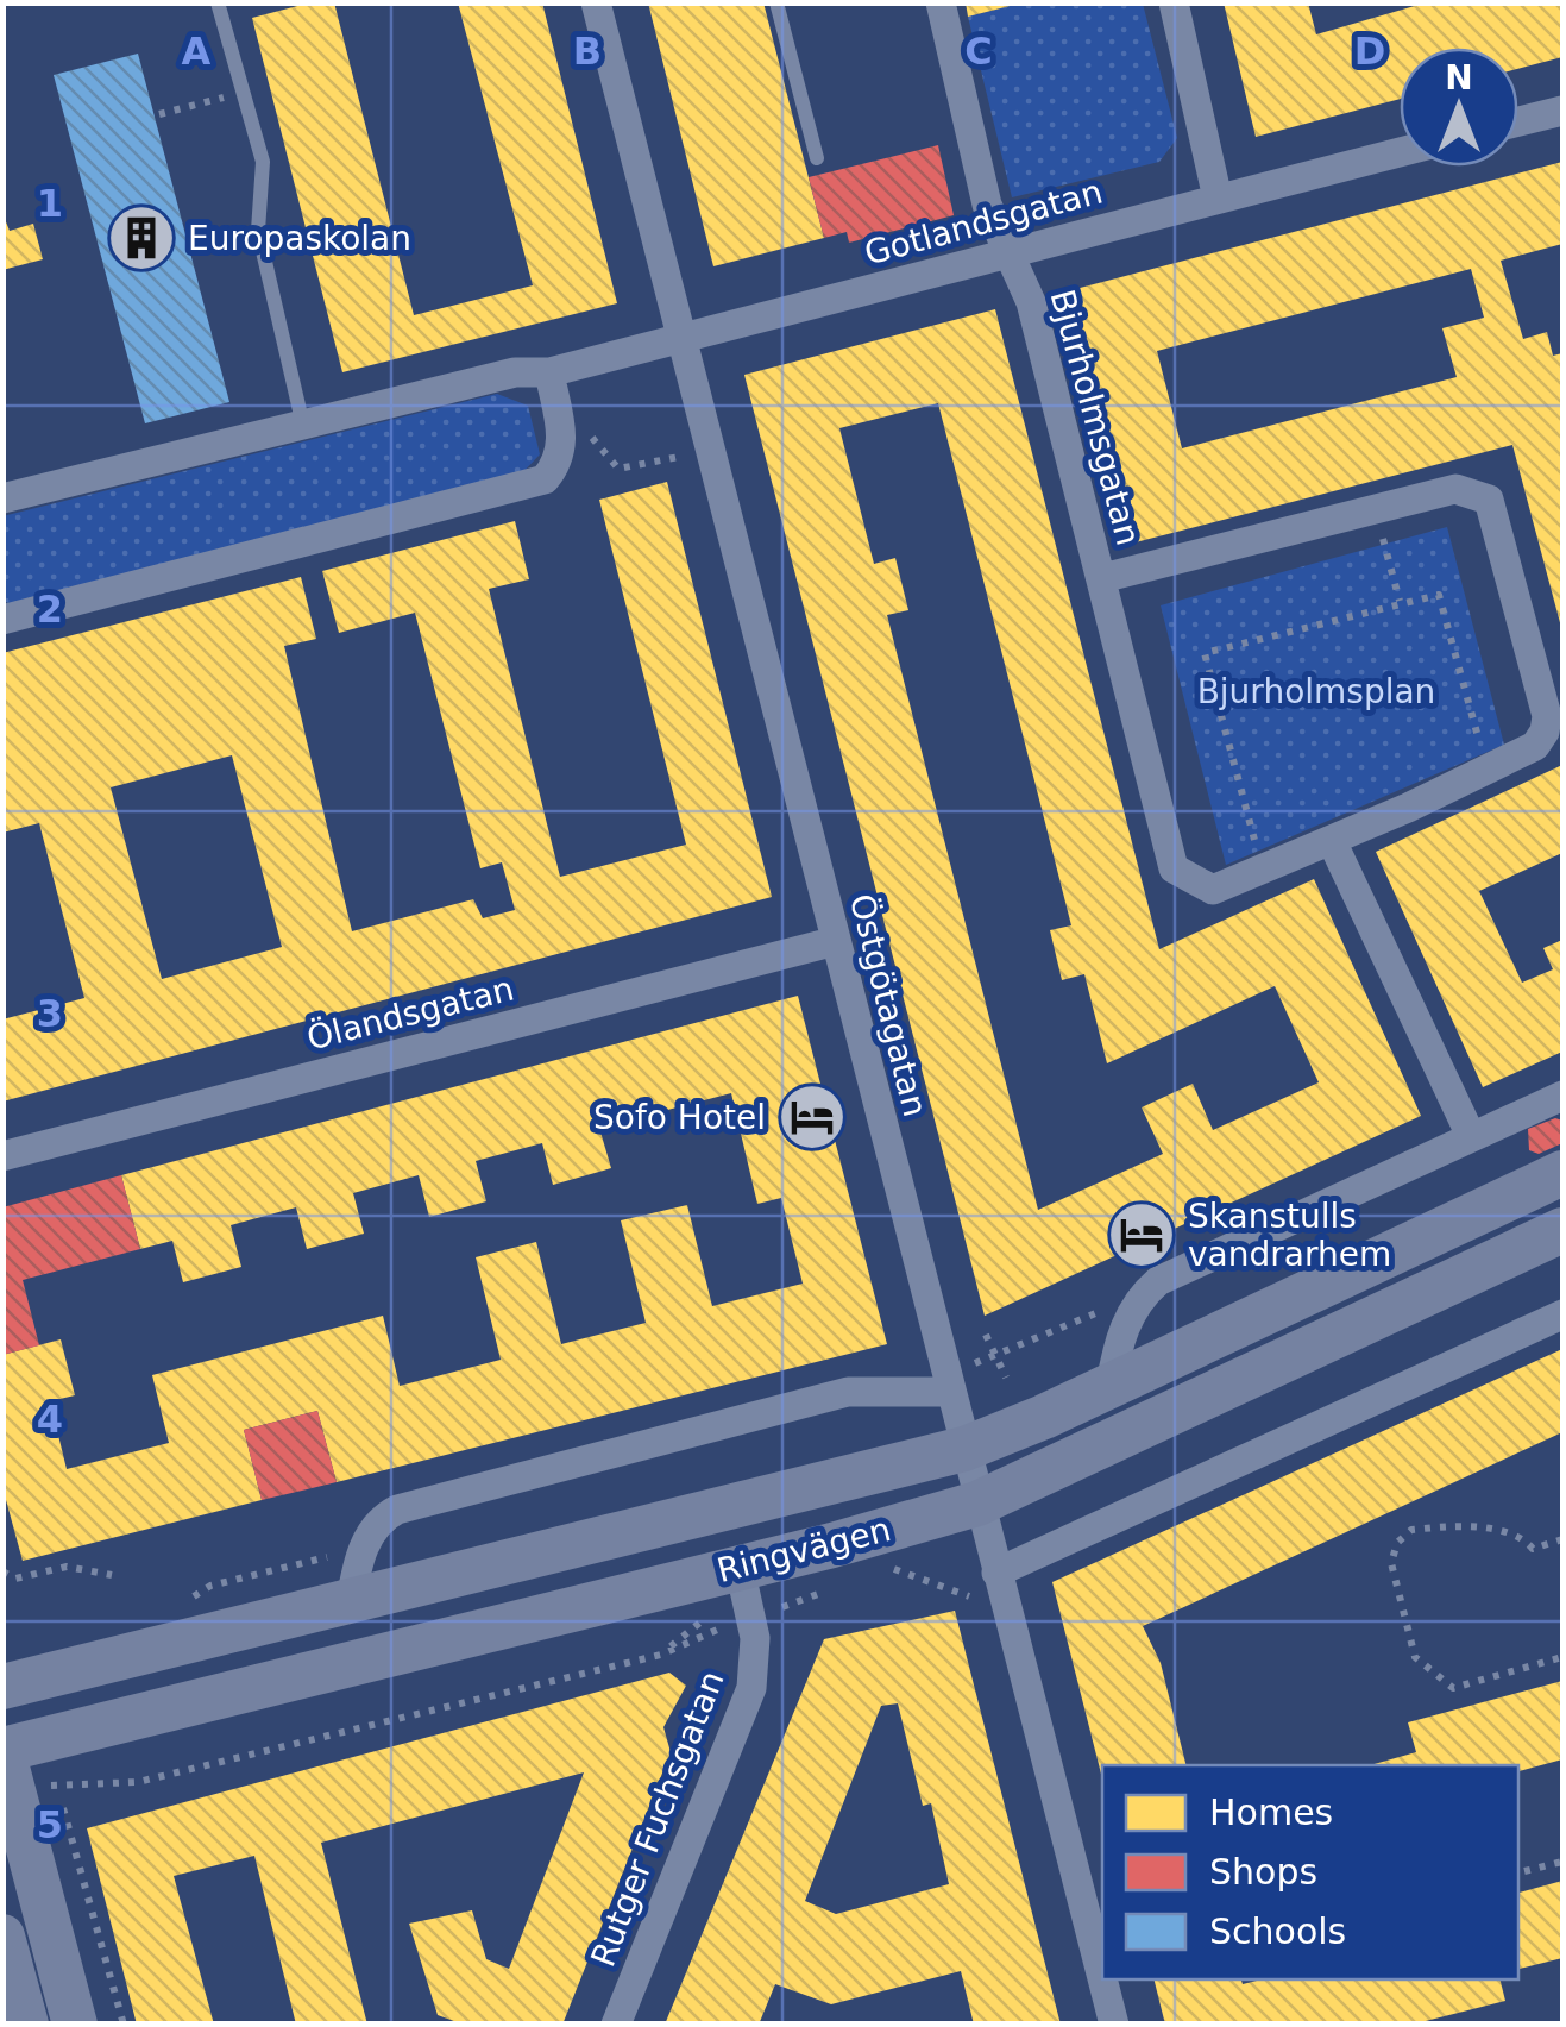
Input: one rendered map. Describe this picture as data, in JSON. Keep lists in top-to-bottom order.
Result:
{
  "streets": {
    "main road": ["Ringvägen"],
    "street": [
      "Gotlandsgatan",
      "Bjurholmsgatan",
      "Östgötagatan",
      "Ölandsgatan",
      "Rutger Fuchsgatan"
    ]
  },
  "crossings": [
    ["Gotlandsgatan", "Bjurholmsgatan"],
    ["Gotlandsgatan", "Östgötagatan"],
    ["Östgötagatan", "Ölandsgatan"],
    ["Östgötagatan", "Ringvägen"],
    ["Ringvägen", "Rutger Fuchsgatan"]
  ],
  "parks": ["Bjurholmsplan"],
  "places": {
    "building": ["Europaskolan"],
    "hotel": ["Sofo Hotel", "Skanstulls vandrarhem"]
  },
  "legend": ["Homes", "Shops", "Schools"],
  "north": "top",
  "grid": {
    "columns": [
      "A",
      "B",
      "C",
      "D"
    ],
    "rows": [
      "1",
      "2",
      "3",
      "4",
      "5"
    ]
  }
}
